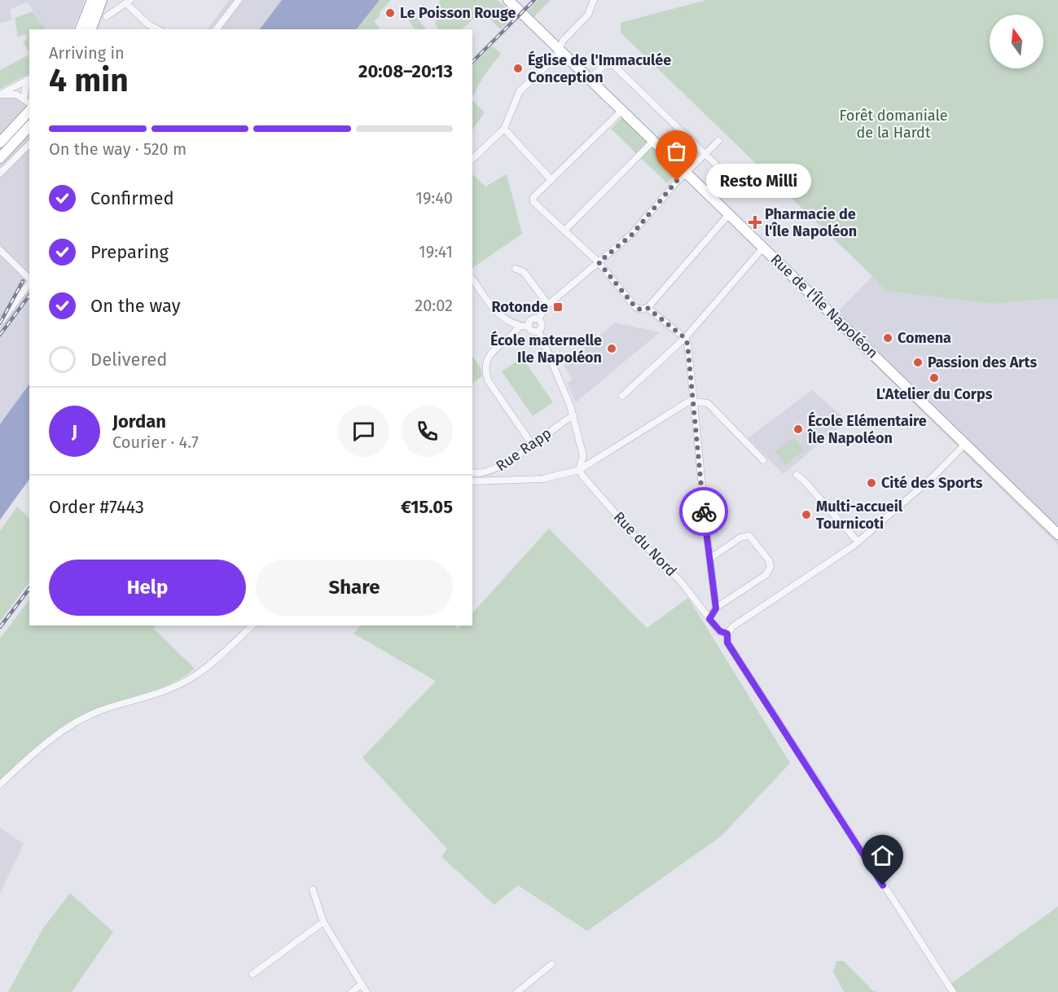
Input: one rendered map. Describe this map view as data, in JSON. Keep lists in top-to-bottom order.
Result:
{
  "streets": {
    "main road": ["Rue de l'Île Napoléon"],
    "street": ["Rue Rapp", "Rue du Nord"]
  },
  "parks": ["Forêt domaniale de la Hardt"],
  "places": {
    "other": [
      "Le Poisson Rouge",
      "Église de l'Immaculée Conception",
      "Resto Milli",
      "Comena",
      "École maternelle Ile Napoléon",
      "Passion des Arts",
      "L'Atelier du Corps",
      "École Elémentaire Île Napoléon",
      "Cité des Sports",
      "Multi-accueil Tournicoti"
    ],
    "health": ["Pharmacie de l'Île Napoléon"],
    "transit": ["Rotonde"]
  },
  "north": "top",
  "page": {
    "heading": ["4 min", "Arriving in", "20:08–20:13"],
    "panel": [
      "Jordan",
      "Courier · 4.7",
      "Order #7443",
      "€15.05"
    ],
    "bar": "On the way · 520 m",
    "bubble": "Resto Milli",
    "list": [
      ["Confirmed", "19:40"],
      ["Preparing", "19:41"],
      ["On the way", "20:02"],
      "Delivered"
    ],
    "round": "J",
    "buttons": ["Help", "Share"]
  }
}
